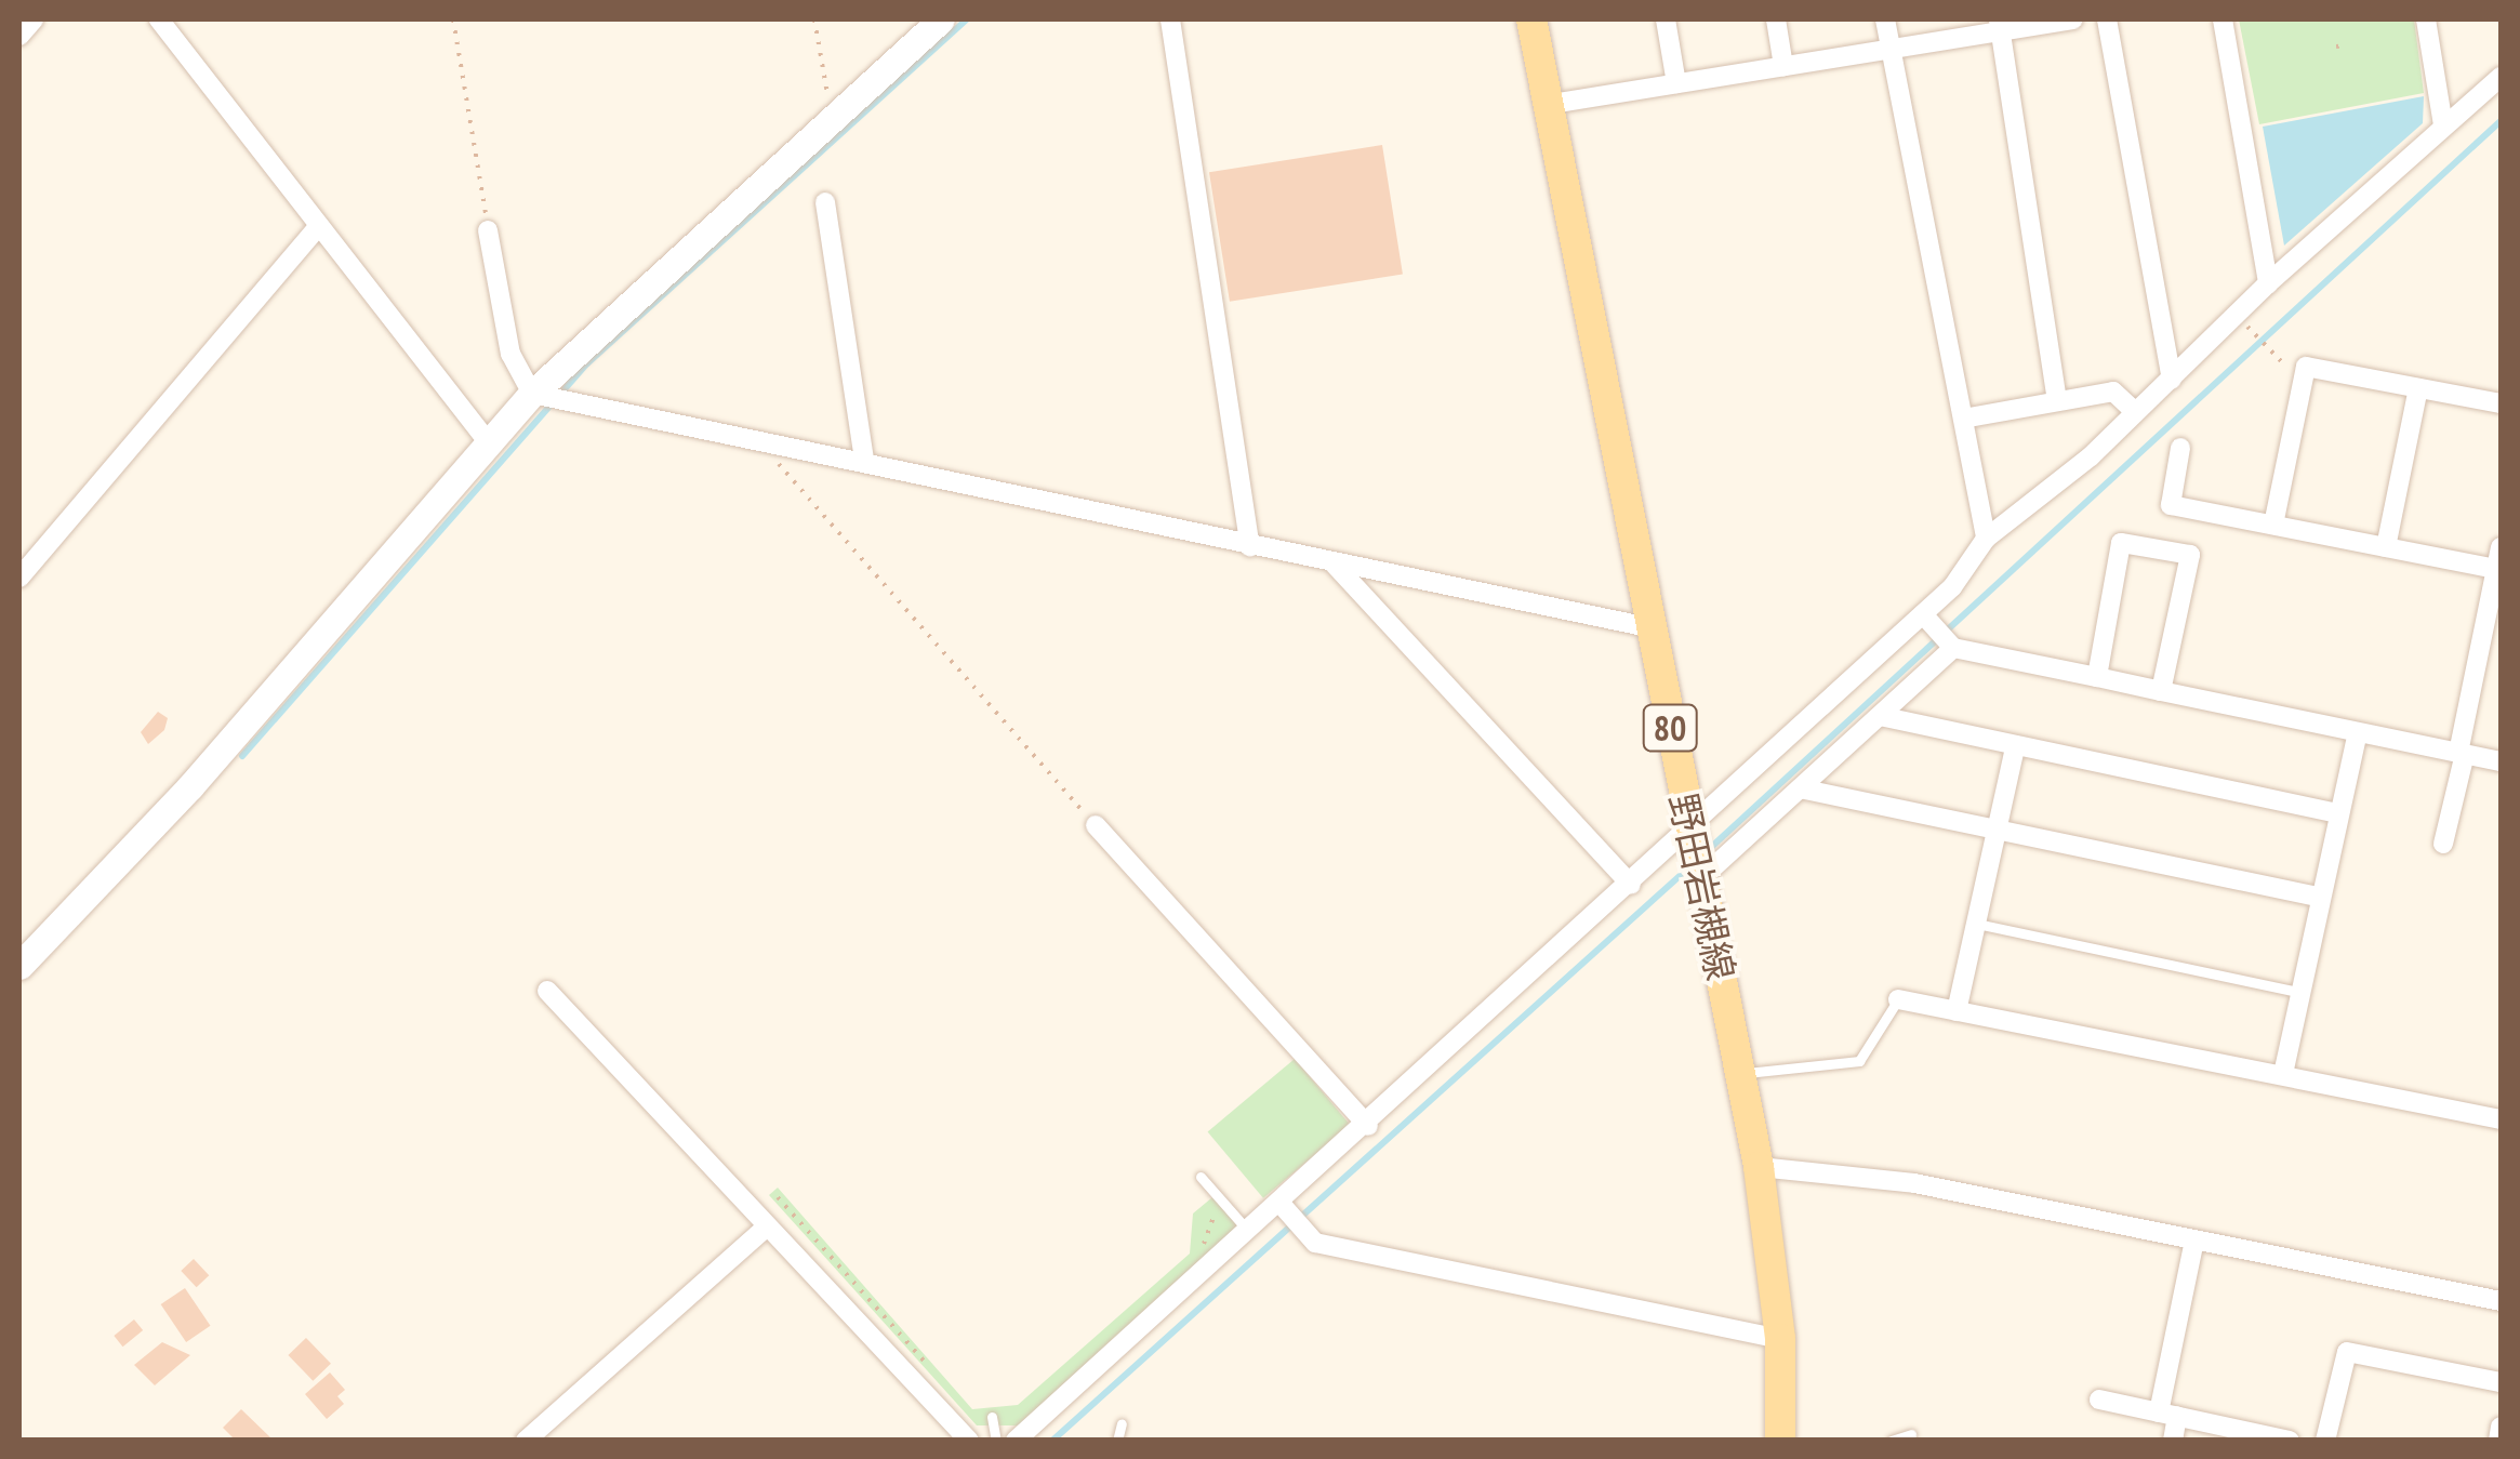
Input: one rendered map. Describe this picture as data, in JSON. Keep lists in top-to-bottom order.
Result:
{
  "streets": {
    "main road": ["80", "野田岩槻線"]
  }
}
